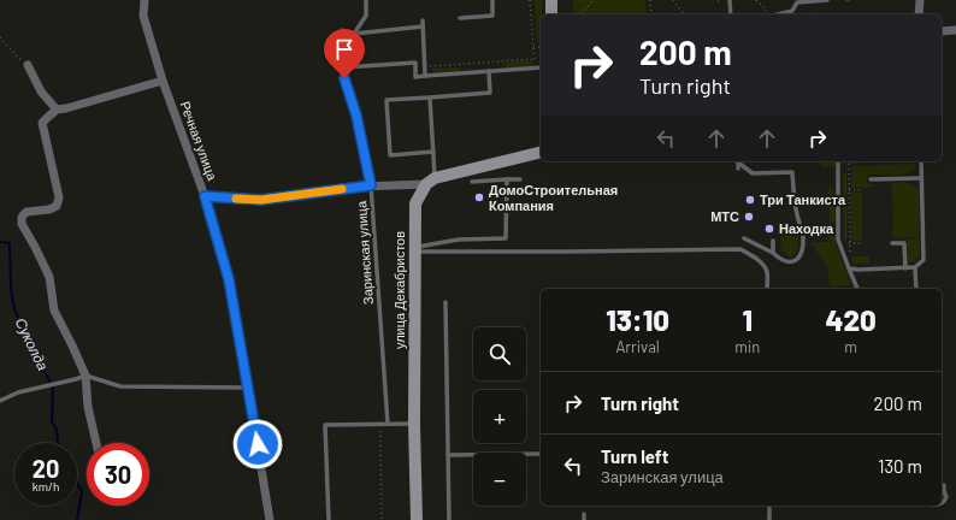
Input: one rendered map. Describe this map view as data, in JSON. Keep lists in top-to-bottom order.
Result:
{
  "streets": {
    "street": ["Речная улица", "улица Декабристов"],
    "lane": ["Заринская улица"]
  },
  "water": ["Суколда"],
  "places": [
    "ДомоСтроительная Компания",
    "Три Танкиста",
    "МТС",
    "Находка"
  ],
  "page": {
    "turn": ["200 m", "Turn right"],
    "eta": [
      "13:10",
      "Arrival",
      "1",
      "min",
      "420",
      "m"
    ],
    "map_buttons": ["+", "−"],
    "list": [
      {
        "name": "Turn right",
        "value": "200 m"
      },
      {
        "name": "Turn left",
        "note": "Заринская улица",
        "value": "130 m"
      }
    ],
    "speed": "20 km/h",
    "limit": "30"
  }
}
